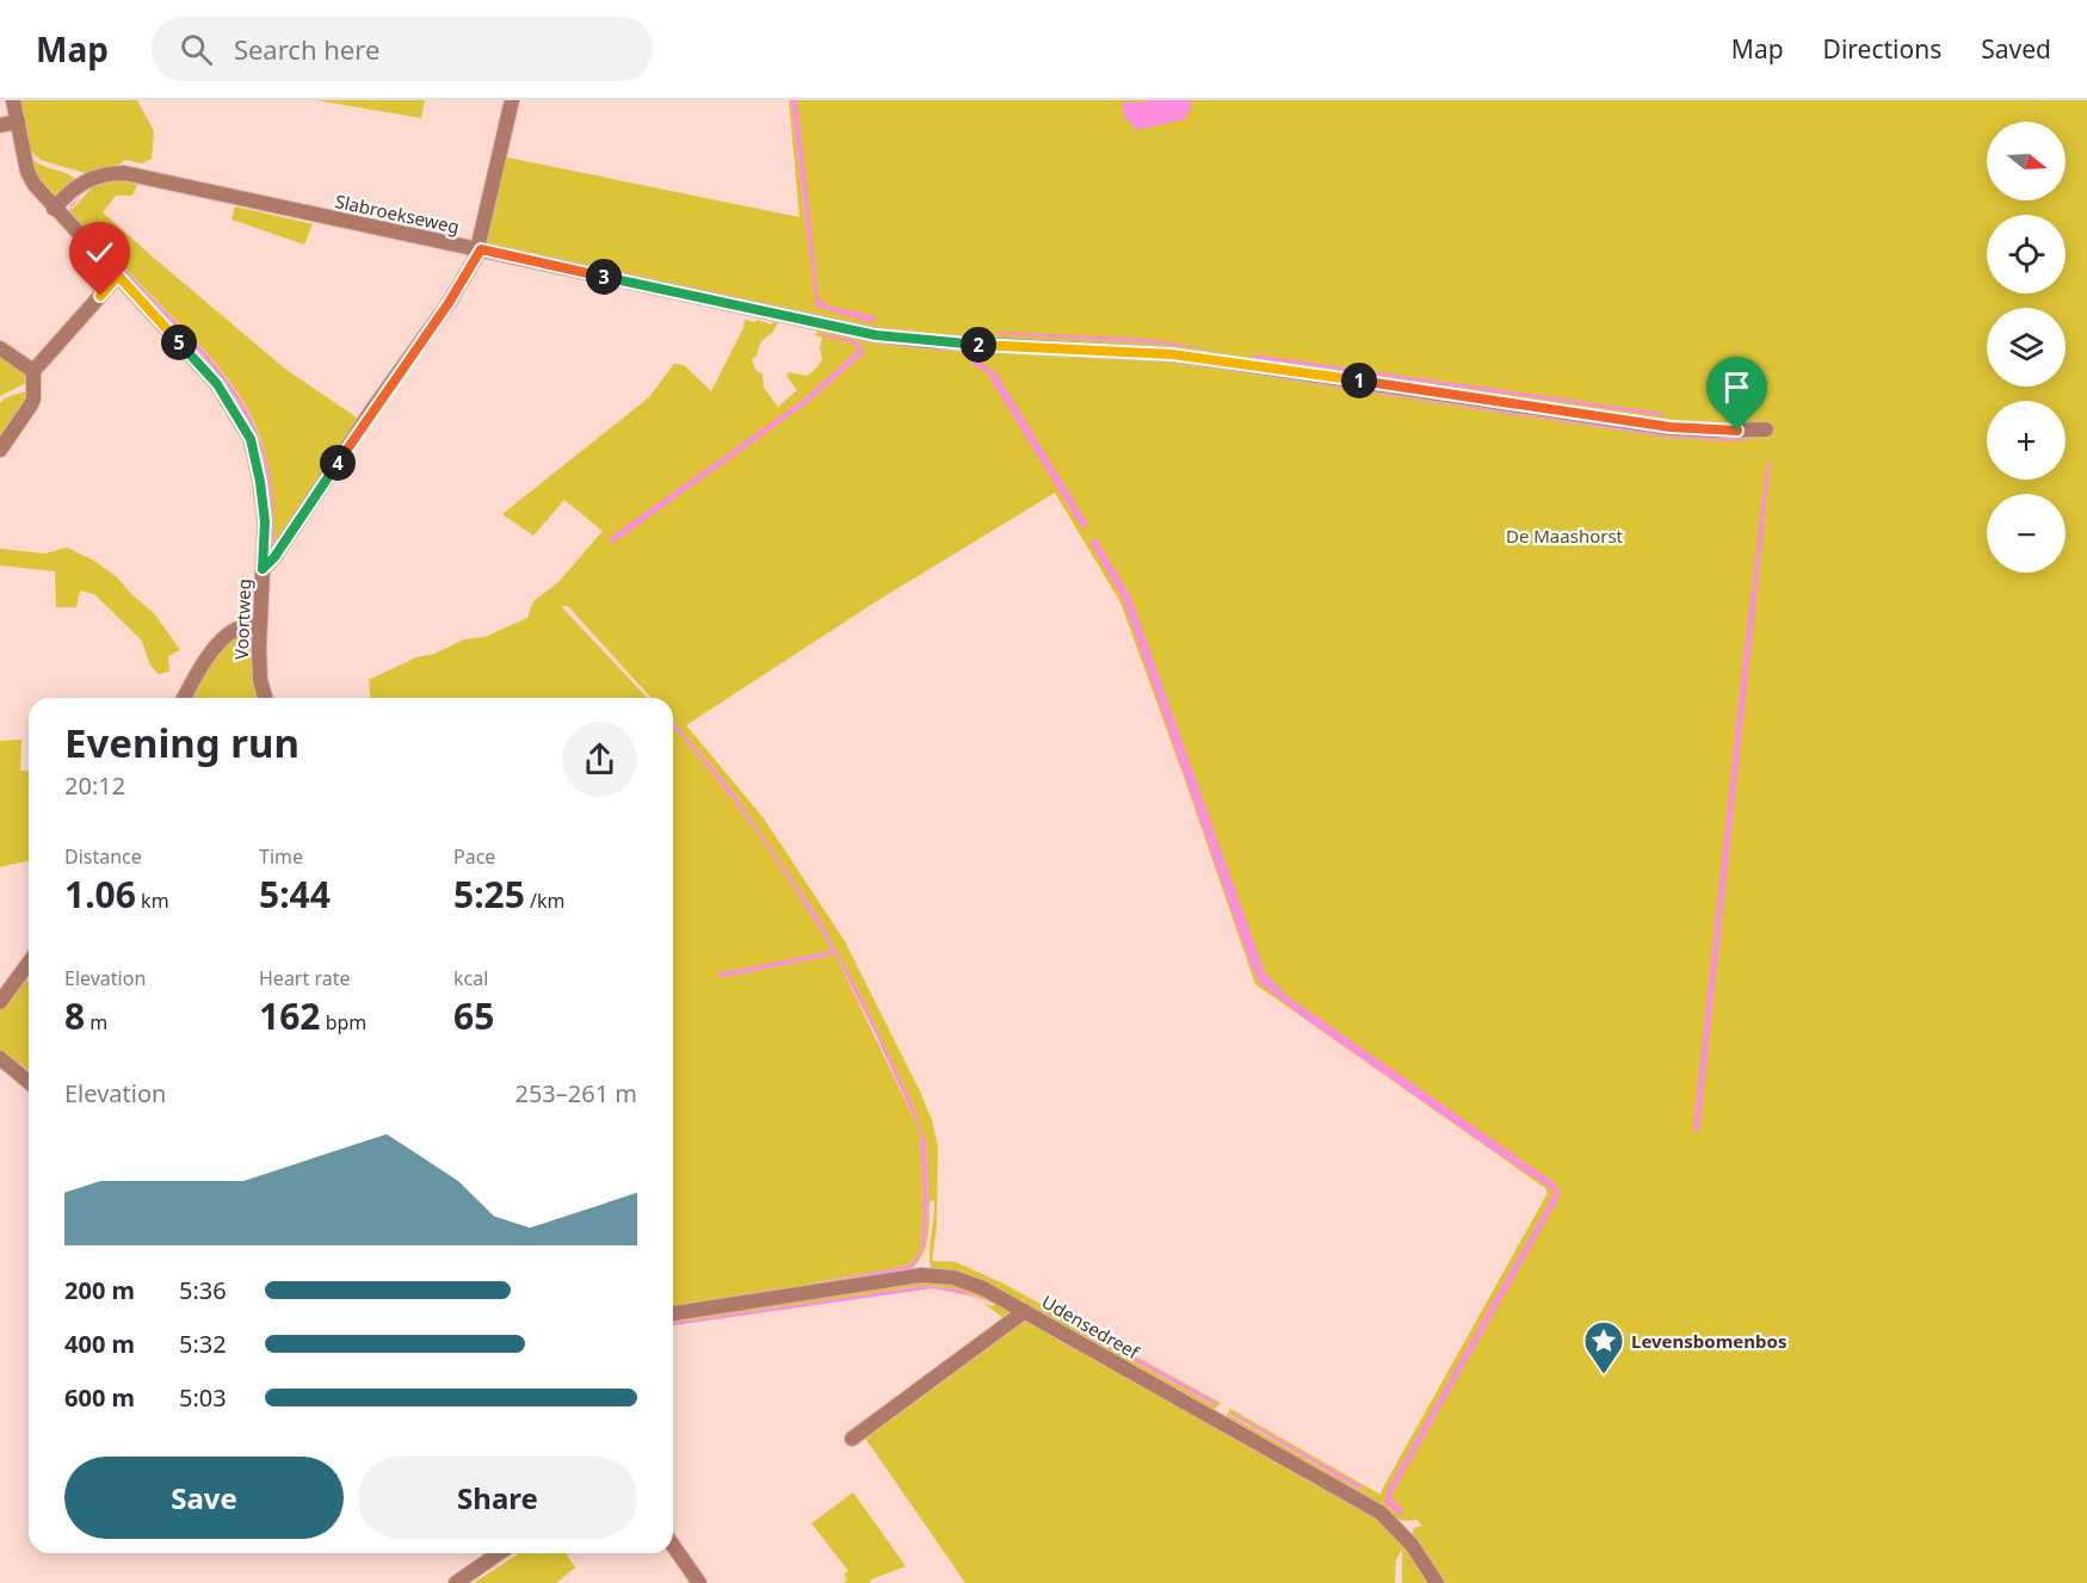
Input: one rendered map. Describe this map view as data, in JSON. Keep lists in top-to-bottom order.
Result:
{
  "streets": {
    "street": ["Slabroekseweg", "Voortweg", "Udensedreef"]
  },
  "crossings": [
    ["Slabroekseweg", "Voortweg"]
  ],
  "parks": ["De Maashorst"],
  "places": {
    "place": ["Levensbomenbos"]
  },
  "north": "right",
  "page": {
    "header": "Map",
    "search": "Search here",
    "nav": ["Map", "Directions", "Saved"],
    "map_buttons": ["+", "−"],
    "pins": [
      "3",
      "5",
      "2",
      "1",
      "4"
    ],
    "heading": ["Evening run", "20:12"],
    "stats": [
      ["Distance", "1.06 km"],
      ["Time", "5:44"],
      ["Pace", "5:25 /km"],
      ["Elevation", "8 m"],
      ["Heart rate", "162 bpm"],
      ["kcal", "65"]
    ],
    "chart": ["Elevation", "253–261 m"],
    "list": [
      {
        "name": "200 m",
        "note": "5:36"
      },
      {
        "name": "400 m",
        "note": "5:32"
      },
      {
        "name": "600 m",
        "note": "5:03"
      }
    ],
    "buttons": ["Save", "Share"]
  }
}
